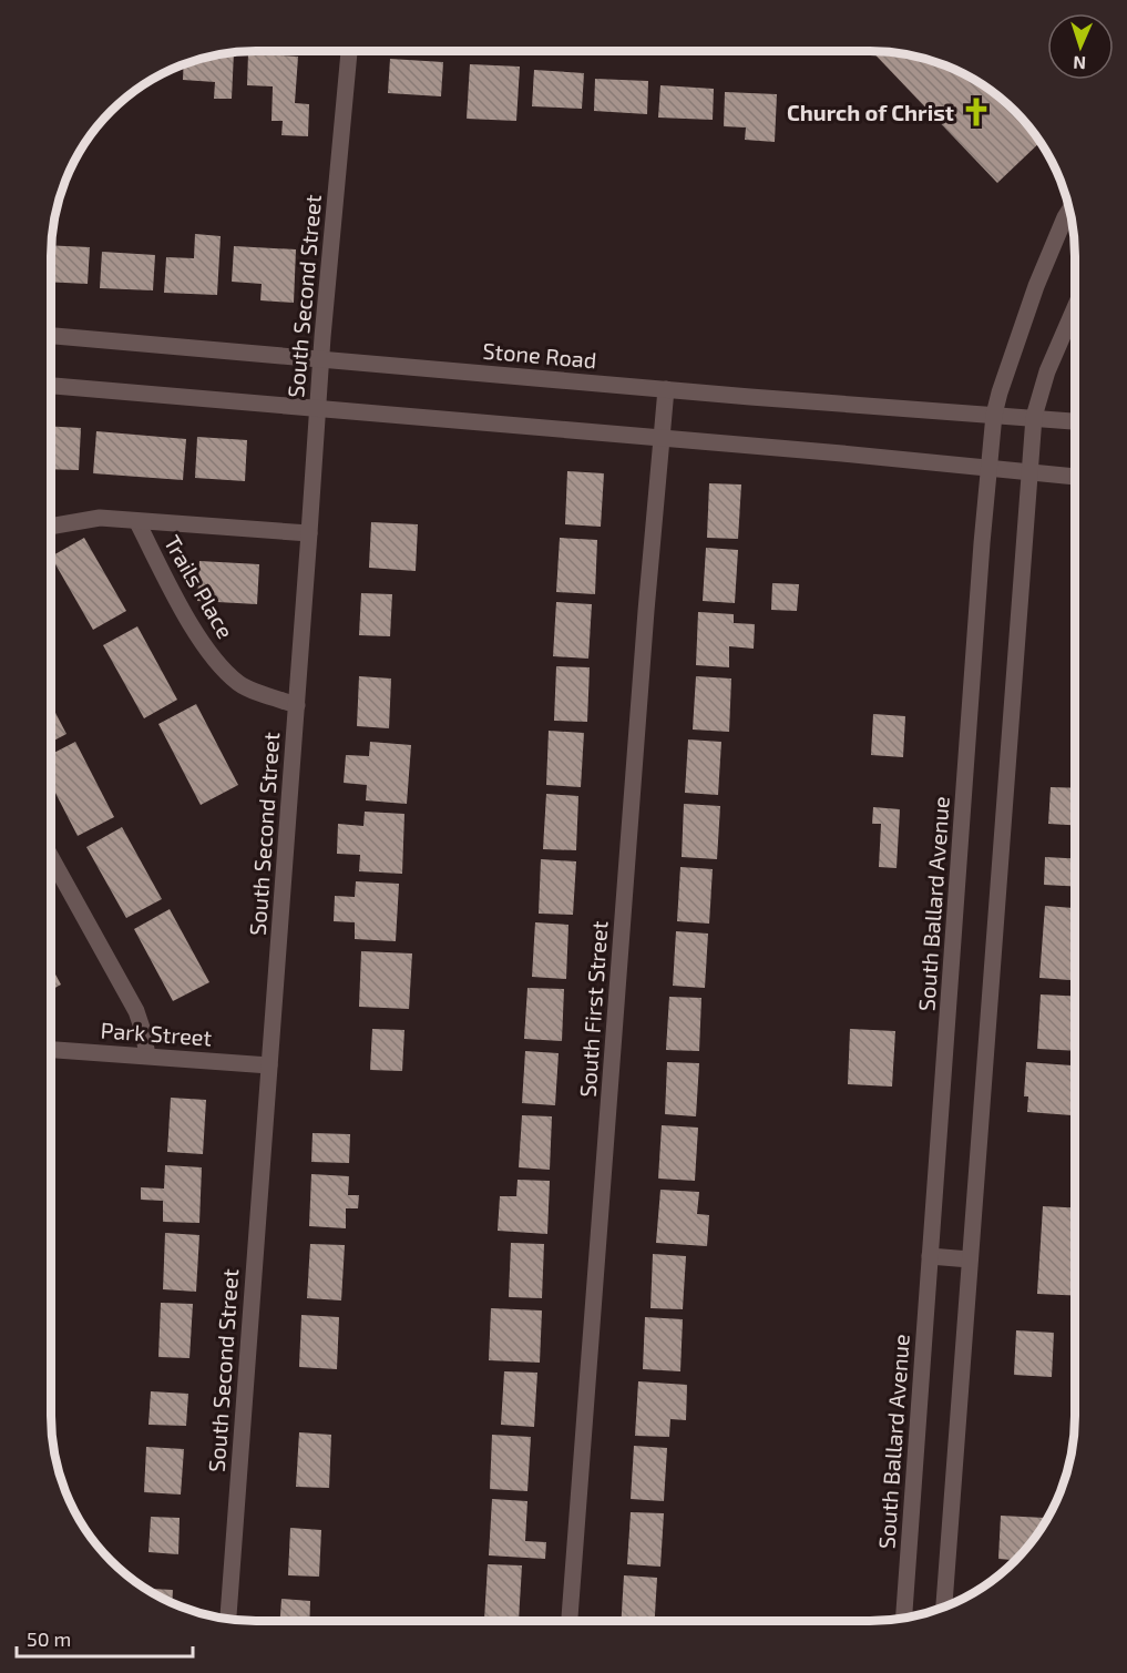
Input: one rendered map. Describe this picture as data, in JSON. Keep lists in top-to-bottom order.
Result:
{
  "streets": {
    "main road": [
      "South Second Street",
      "Stone Road",
      "Trails Place",
      "South Ballard Avenue",
      "South First Street",
      "Park Street"
    ]
  },
  "crossings": [
    ["South Second Street", "Stone Road"],
    ["South Second Street", "Trails Place"],
    ["South Second Street", "Park Street"],
    ["Stone Road", "South Ballard Avenue"],
    ["Stone Road", "South First Street"]
  ],
  "places": {
    "church": ["Church of Christ"]
  },
  "scale_bar": "50 m",
  "north": "bottom"
}
